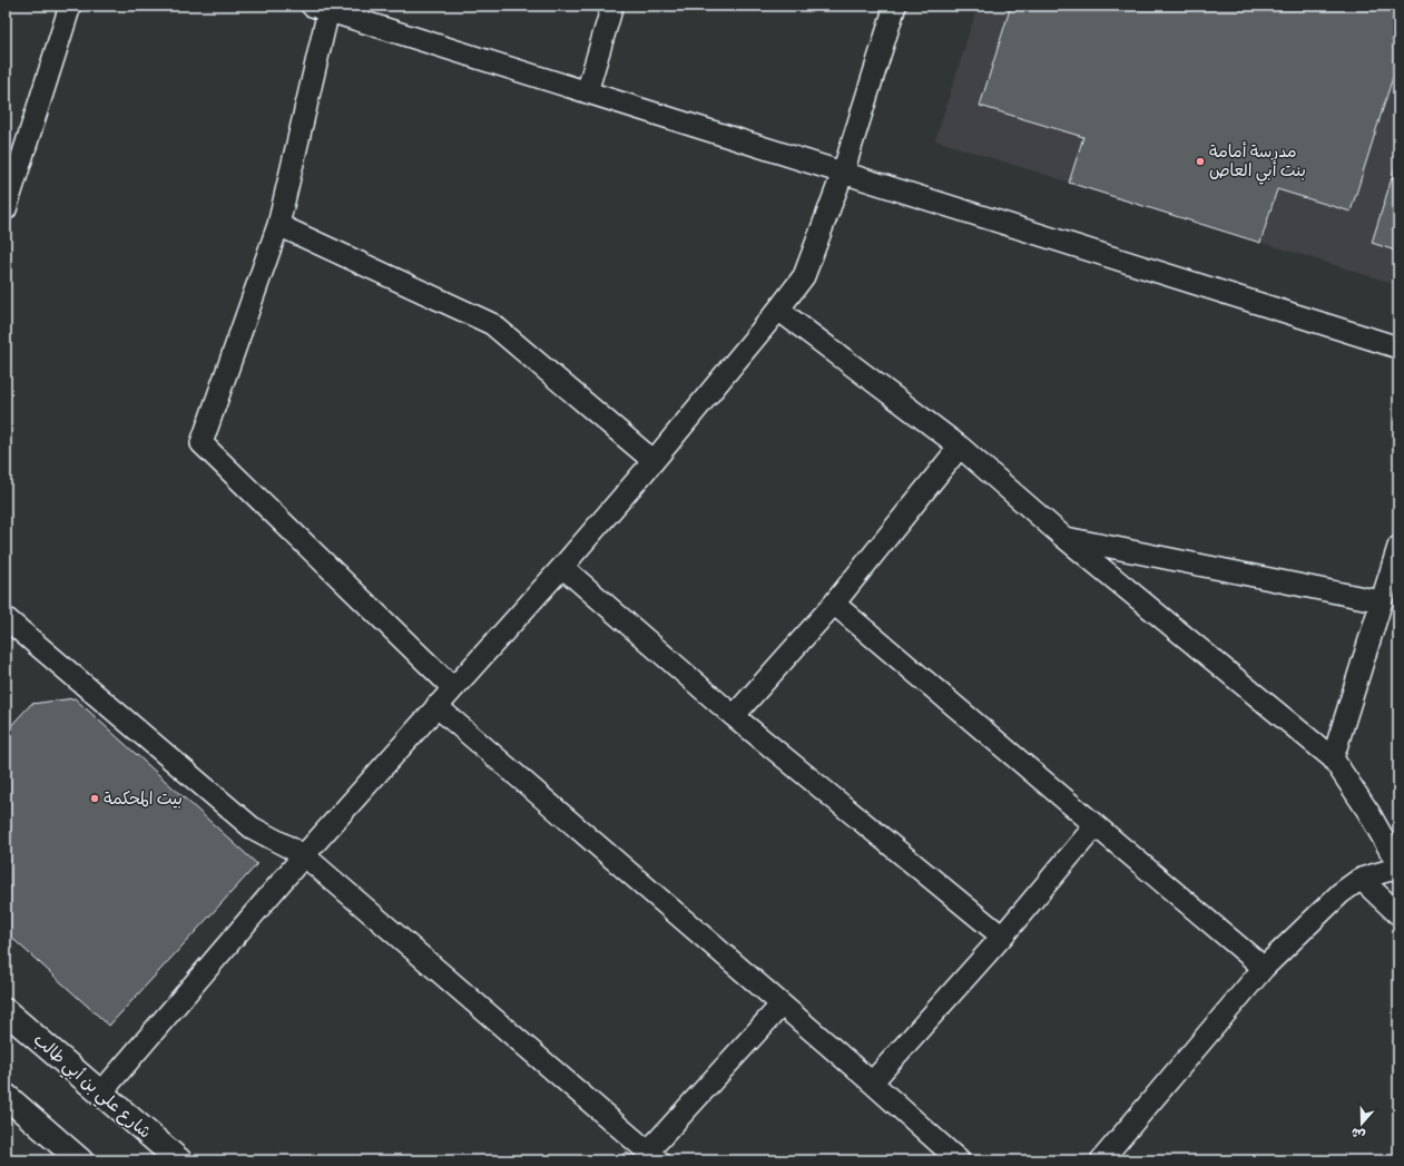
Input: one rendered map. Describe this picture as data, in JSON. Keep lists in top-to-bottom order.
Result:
{
  "streets": {
    "main road": ["شارع علي بن أبي طالب"]
  },
  "places": ["مدرسة أمامة بنت أبي العاص", "بيت المحكمة"],
  "north": "bottom"
}
